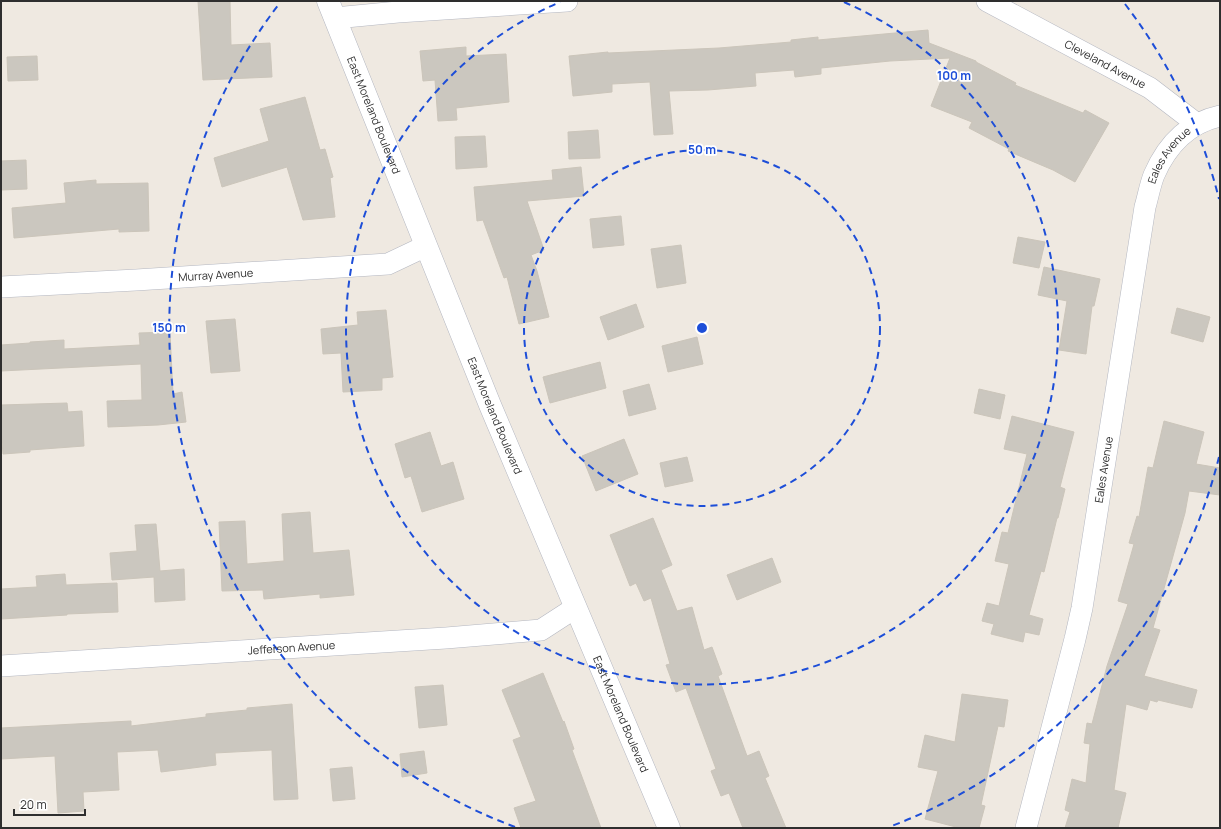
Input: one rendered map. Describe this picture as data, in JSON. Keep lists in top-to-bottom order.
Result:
{
  "streets": {
    "main road": ["East Moreland Boulevard"],
    "street": [
      "Cleveland Avenue",
      "Eales Avenue",
      "Murray Avenue",
      "Jefferson Avenue"
    ]
  },
  "crossings": [
    ["Cleveland Avenue", "Eales Avenue"],
    ["East Moreland Boulevard", "Murray Avenue"],
    ["East Moreland Boulevard", "Jefferson Avenue"]
  ],
  "scale_bar": "20 m",
  "rings": ["100 m", "50 m", "150 m"]
}
